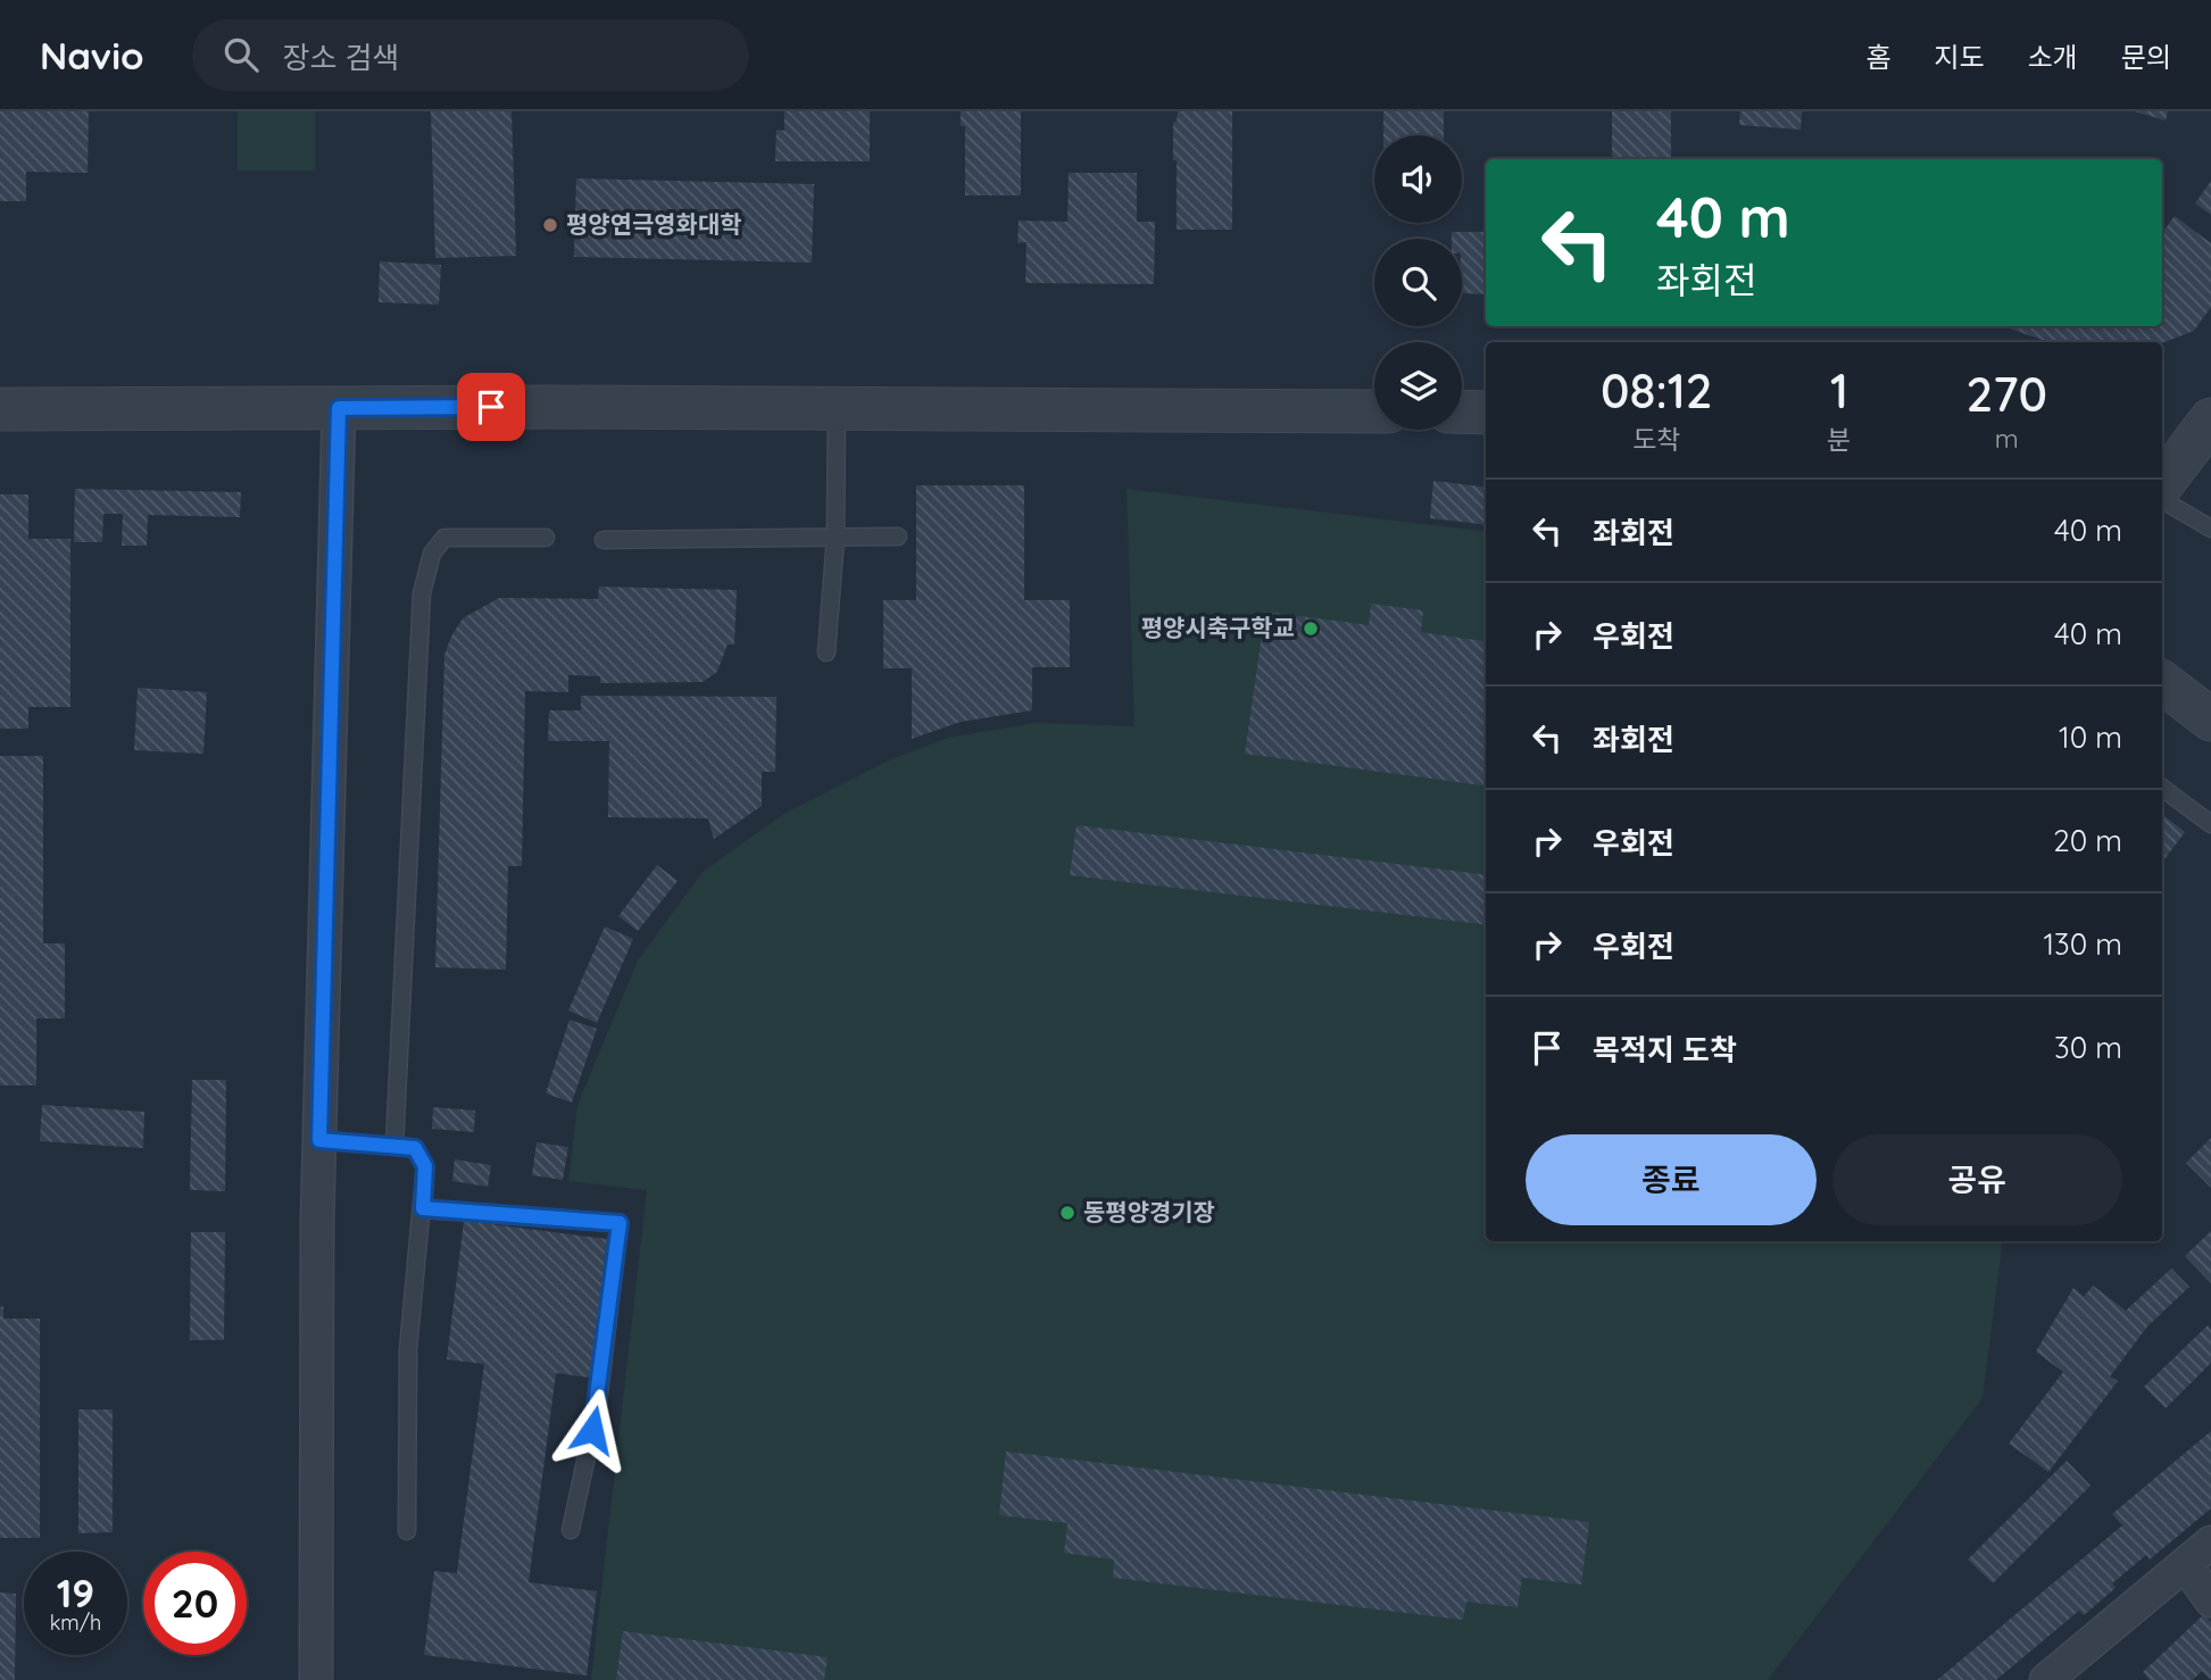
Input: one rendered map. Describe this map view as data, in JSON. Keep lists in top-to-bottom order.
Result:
{
  "places": ["평양연극영화대학", "평양시축구학교", "동평양경기장"],
  "page": {
    "header": "Navio",
    "search": "장소 검색",
    "nav": [
      "홈",
      "지도",
      "소개",
      "문의"
    ],
    "turn": ["40 m", "좌회전"],
    "eta": [
      "08:12",
      "도착",
      "1",
      "분",
      "270",
      "m"
    ],
    "list": [
      {
        "name": "좌회전",
        "value": "40 m"
      },
      {
        "name": "우회전",
        "value": "40 m"
      },
      {
        "name": "좌회전",
        "value": "10 m"
      },
      {
        "name": "우회전",
        "value": "20 m"
      },
      {
        "name": "우회전",
        "value": "130 m"
      },
      {
        "name": "목적지 도착",
        "value": "30 m"
      }
    ],
    "buttons": ["종료", "공유"],
    "speed": "19 km/h",
    "limit": "20"
  }
}
